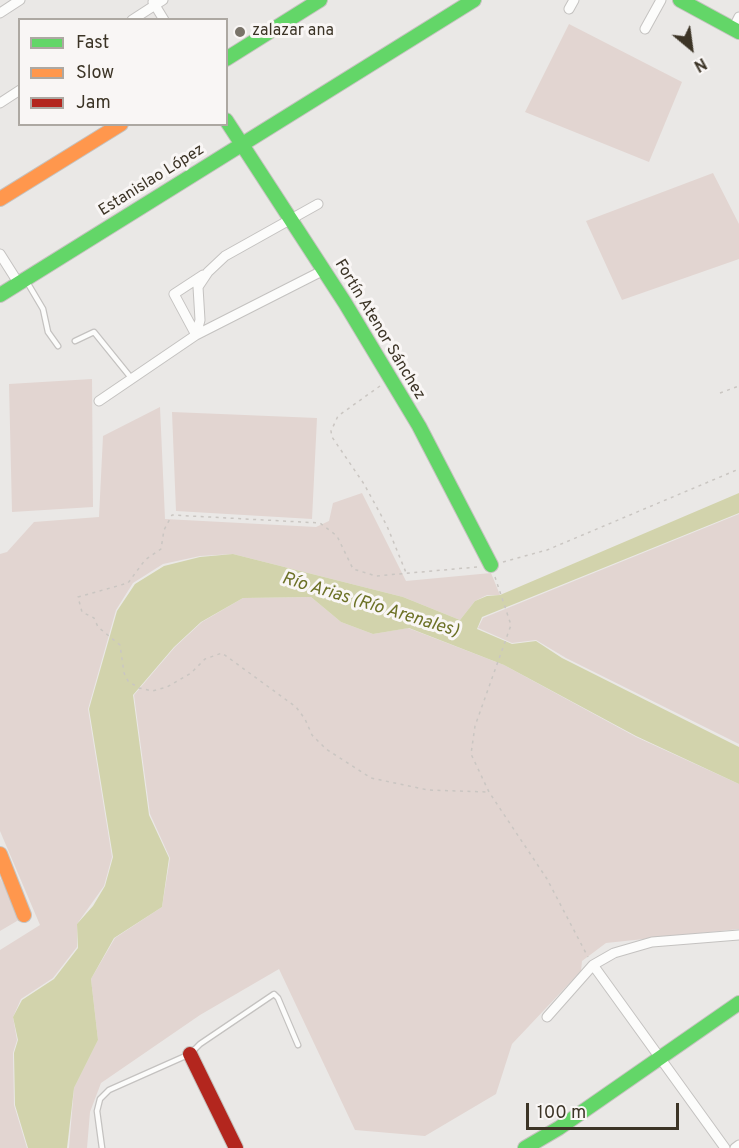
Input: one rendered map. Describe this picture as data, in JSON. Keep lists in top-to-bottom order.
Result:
{
  "streets": {
    "street": ["Estanislao López", "Fortín Atenor Sánchez"]
  },
  "crossings": [
    ["Estanislao López", "Fortín Atenor Sánchez"]
  ],
  "water": ["Río Arias (Río Arenales)"],
  "places": ["zalazar ana"],
  "legend": ["Fast", "Slow", "Jam"],
  "scale_bar": "100 m",
  "north": "bottom right"
}
